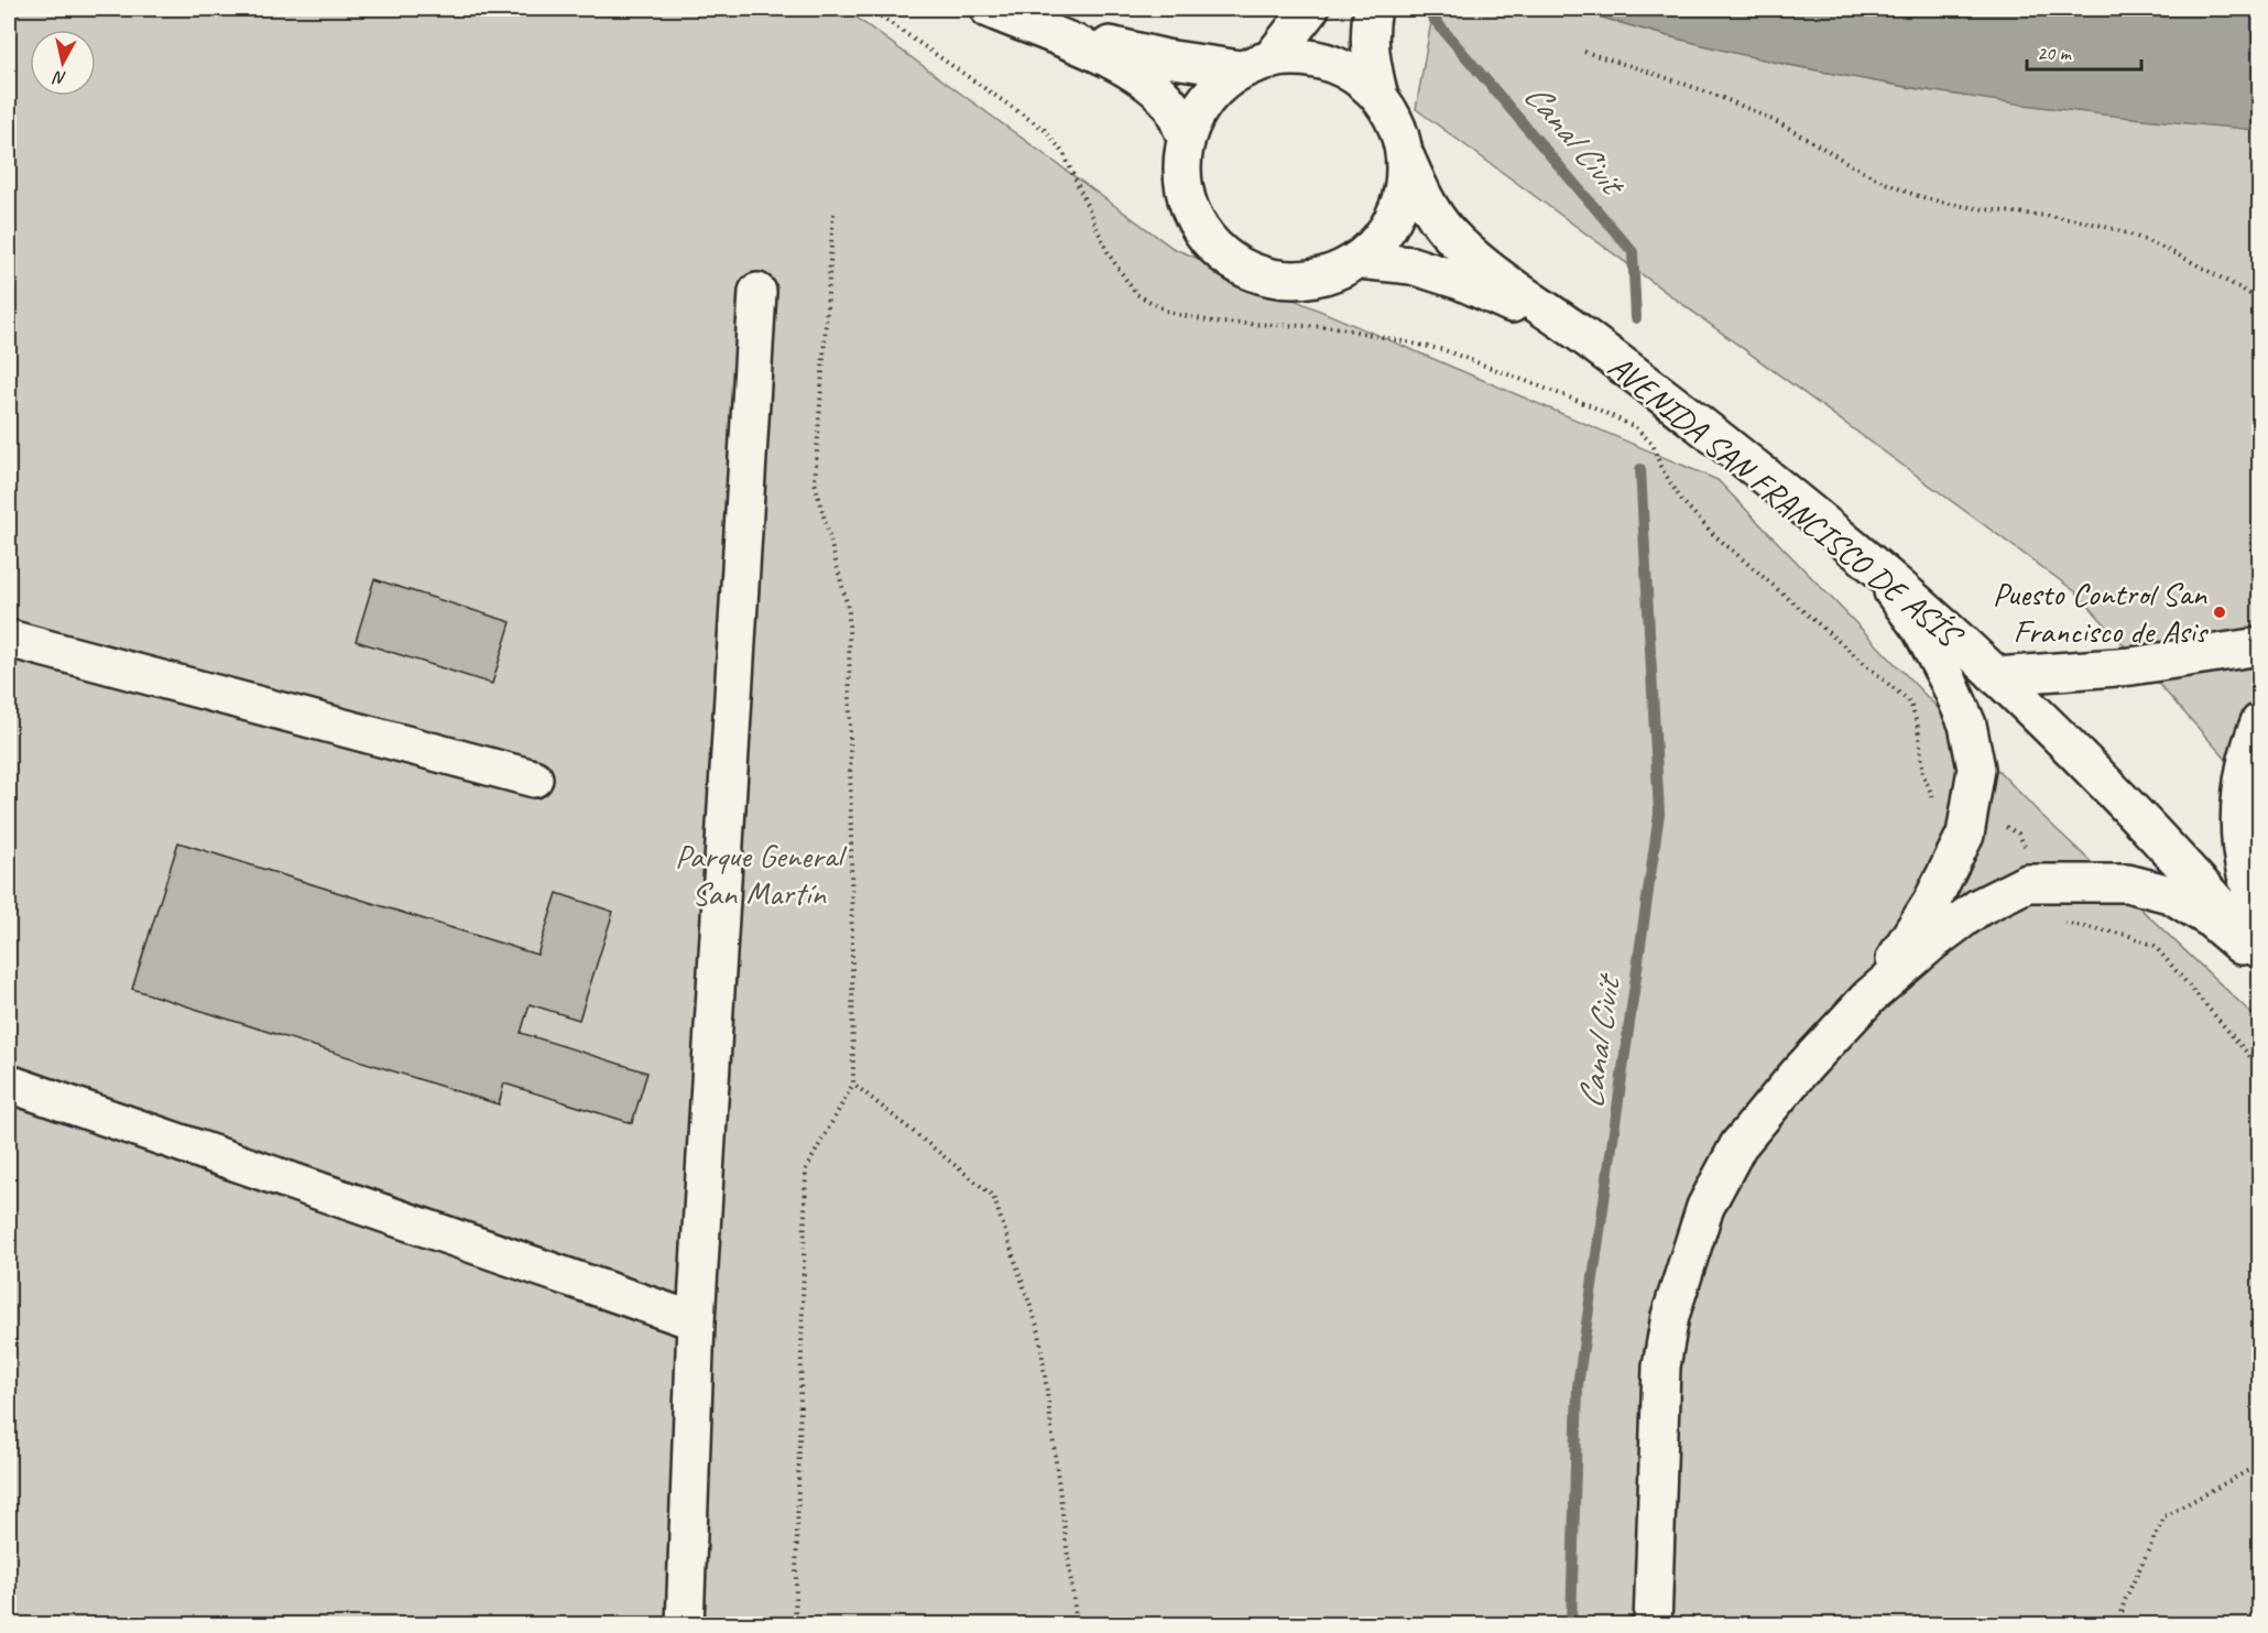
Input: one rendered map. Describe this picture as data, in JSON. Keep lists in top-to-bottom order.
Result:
{
  "streets": {
    "main road": ["AVENIDA SAN FRANCISCO DE ASÍS"]
  },
  "water": ["Canal Civit"],
  "parks": ["Parque General San Martín"],
  "places": ["Puesto Control San Francisco de Asis"],
  "scale_bar": "20 m",
  "north": "bottom"
}
